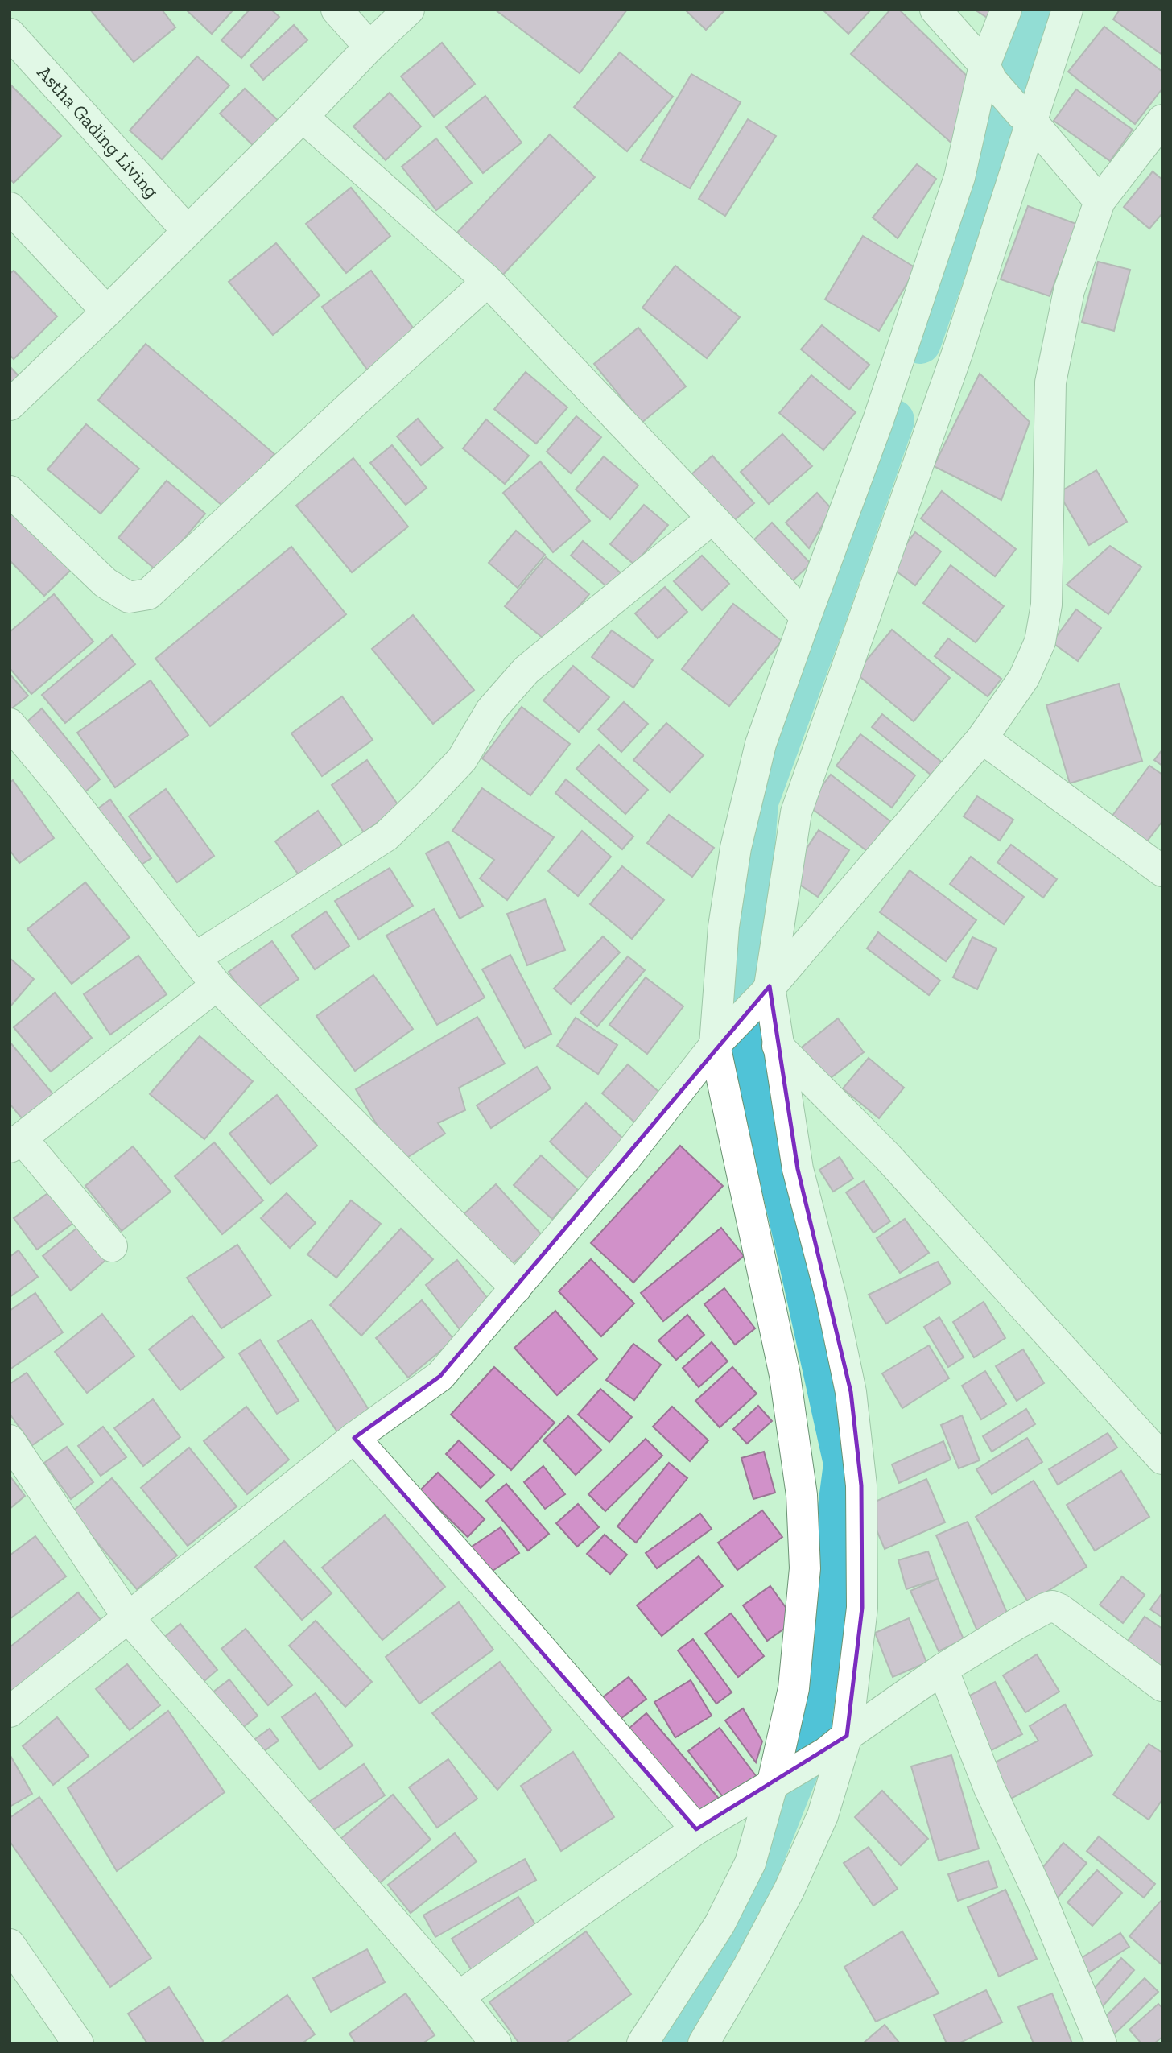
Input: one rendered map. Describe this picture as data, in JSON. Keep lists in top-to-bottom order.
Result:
{
  "streets": {
    "street": ["Astha Gading Living"]
  }
}
